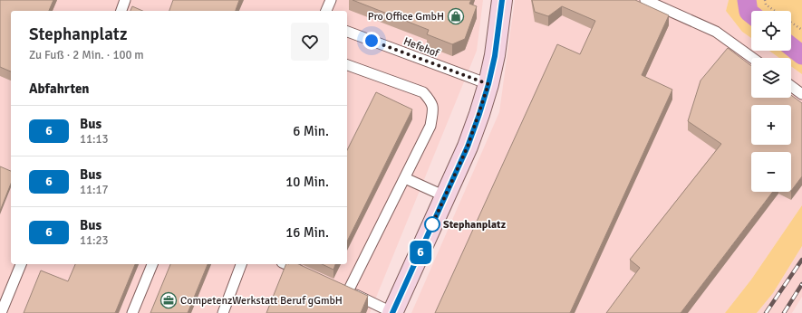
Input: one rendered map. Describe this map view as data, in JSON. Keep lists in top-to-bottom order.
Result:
{
  "streets": {
    "lane": ["Hefehof"]
  },
  "places": {
    "shop": ["Pro Office GmbH"],
    "other": ["Stephanplatz"],
    "office": ["CompetenzWerkstatt Beruf gGmbH"]
  },
  "lines": ["bus line 6"],
  "page": {
    "on_map": "6",
    "map_buttons": ["+", "−"],
    "heading": [
      ["Stephanplatz", "Zu Fuß · 2 Min. · 100 m"],
      "Abfahrten"
    ],
    "list": [
      {
        "mark": "6",
        "name": "Bus",
        "note": "11:13",
        "value": "6 Min."
      },
      {
        "mark": "6",
        "name": "Bus",
        "note": "11:17",
        "value": "10 Min."
      },
      {
        "mark": "6",
        "name": "Bus",
        "note": "11:23",
        "value": "16 Min."
      }
    ]
  }
}
